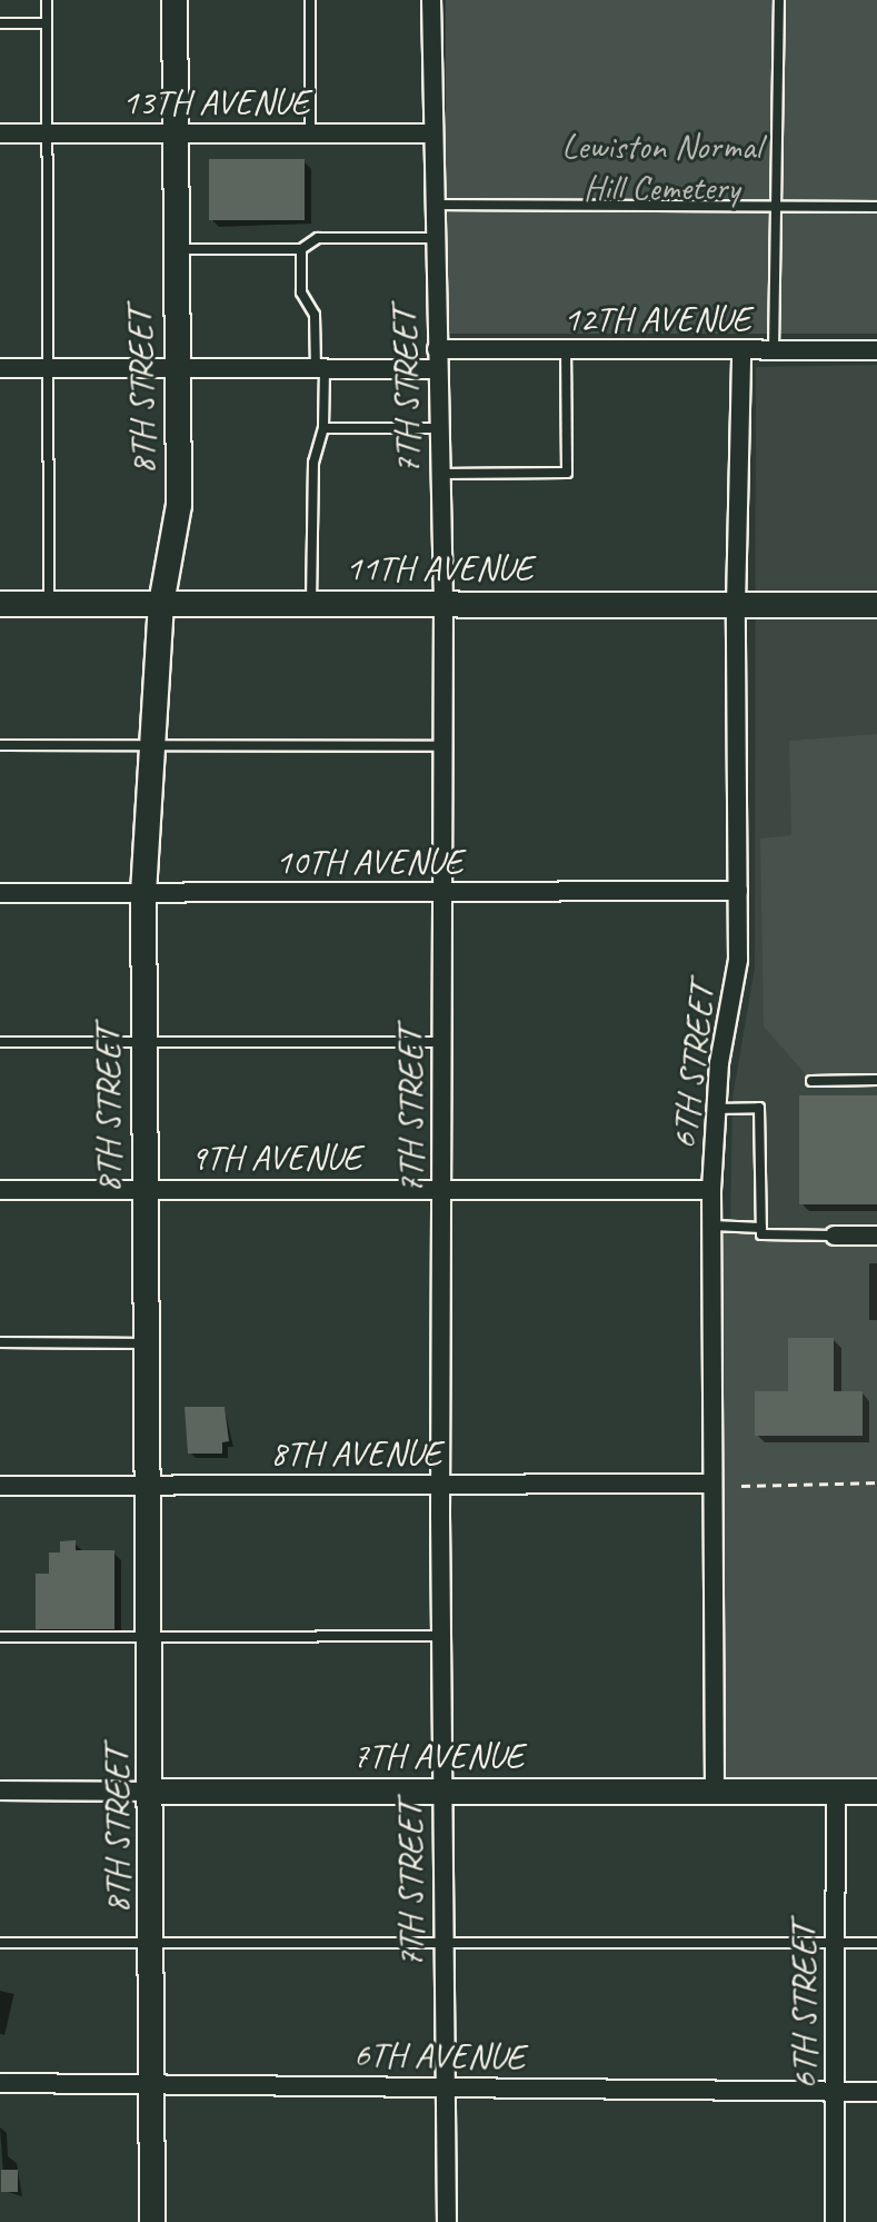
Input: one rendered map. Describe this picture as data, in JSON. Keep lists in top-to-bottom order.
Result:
{
  "streets": {
    "main road": ["8TH STREET", "11TH AVENUE", "7TH AVENUE"],
    "street": [
      "13TH AVENUE",
      "12TH AVENUE",
      "7TH STREET",
      "10TH AVENUE",
      "6TH STREET",
      "9TH AVENUE",
      "8TH AVENUE",
      "6TH AVENUE"
    ]
  },
  "crossings": [
    ["13TH AVENUE", "8TH STREET"],
    ["13TH AVENUE", "7TH STREET"],
    ["12TH AVENUE", "7TH STREET"],
    ["12TH AVENUE", "6TH STREET"],
    ["8TH STREET", "11TH AVENUE"],
    ["8TH STREET", "10TH AVENUE"],
    ["8TH STREET", "9TH AVENUE"],
    ["8TH STREET", "8TH AVENUE"],
    ["8TH STREET", "7TH AVENUE"],
    ["8TH STREET", "6TH AVENUE"],
    ["7TH STREET", "11TH AVENUE"],
    ["7TH STREET", "10TH AVENUE"],
    ["7TH STREET", "9TH AVENUE"],
    ["7TH STREET", "8TH AVENUE"],
    ["7TH STREET", "7TH AVENUE"],
    ["7TH STREET", "6TH AVENUE"],
    ["11TH AVENUE", "6TH STREET"],
    ["10TH AVENUE", "6TH STREET"],
    ["6TH STREET", "9TH AVENUE"],
    ["6TH STREET", "8TH AVENUE"],
    ["6TH STREET", "7TH AVENUE"],
    ["6TH STREET", "6TH AVENUE"]
  ],
  "parks": ["Lewiston Normal Hill Cemetery"]
}
